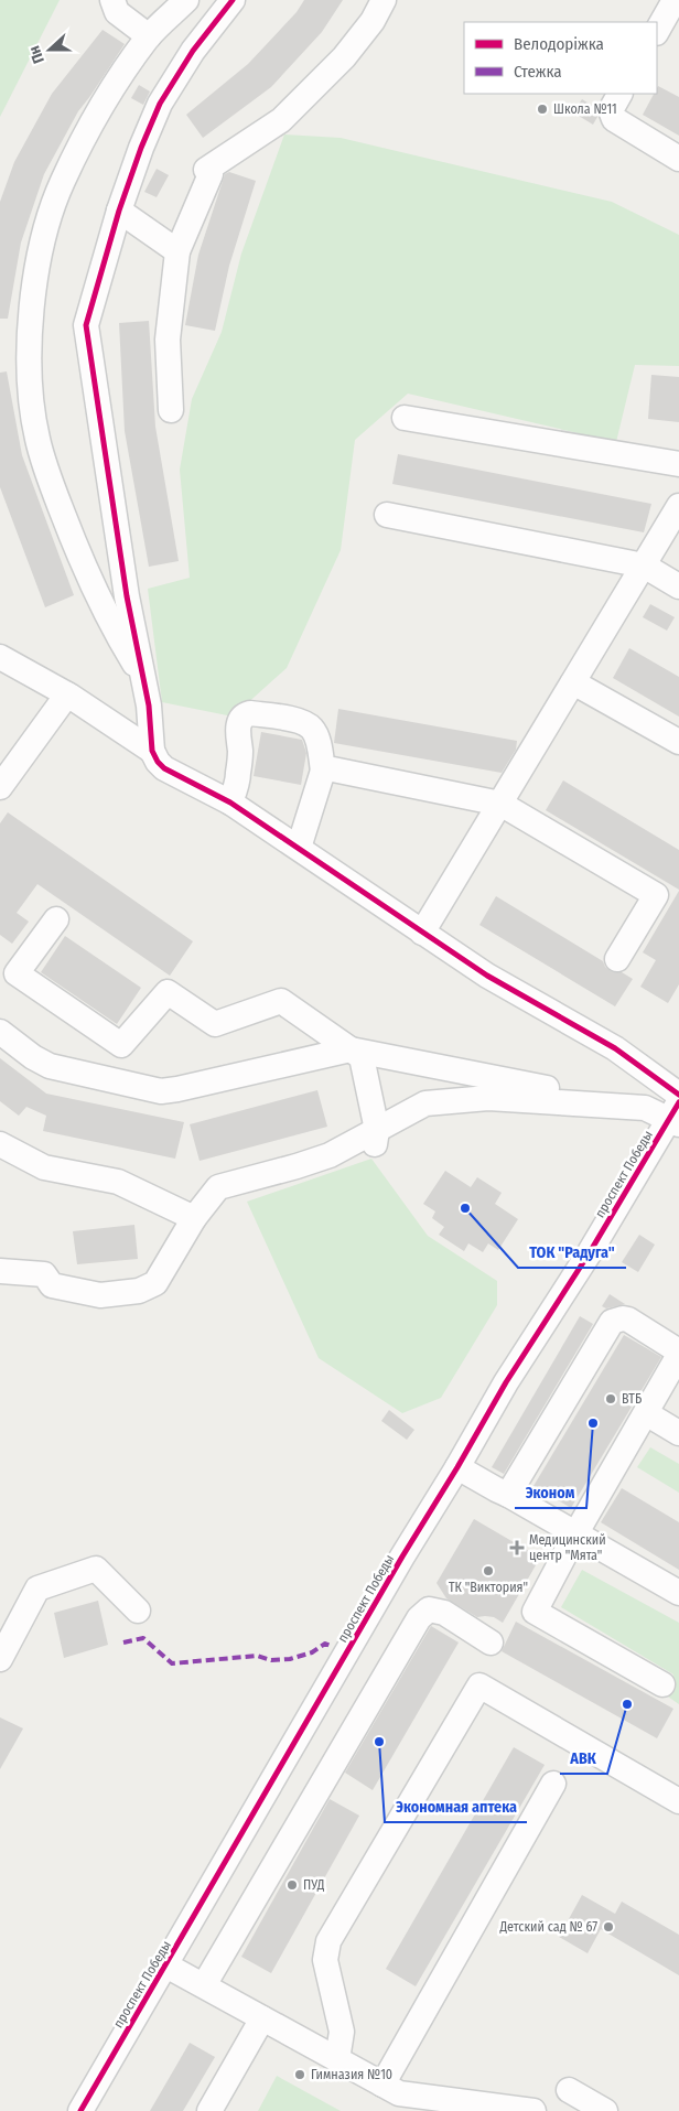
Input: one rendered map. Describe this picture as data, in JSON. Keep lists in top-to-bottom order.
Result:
{
  "streets": {
    "street": ["проспект Победы"]
  },
  "places": {
    "other": [
      "Школа №11",
      "ТОК \"Радуга\"",
      "ВТБ",
      "Эконом",
      "ТК \"Виктория\"",
      "АВК",
      "Экономная аптека",
      "ПУД",
      "Детский сад № 67",
      "Гимназия №10"
    ],
    "health": ["Медицинский центр \"Мята\""]
  },
  "legend": ["Велодоріжка", "Стежка"],
  "north": "left"
}
